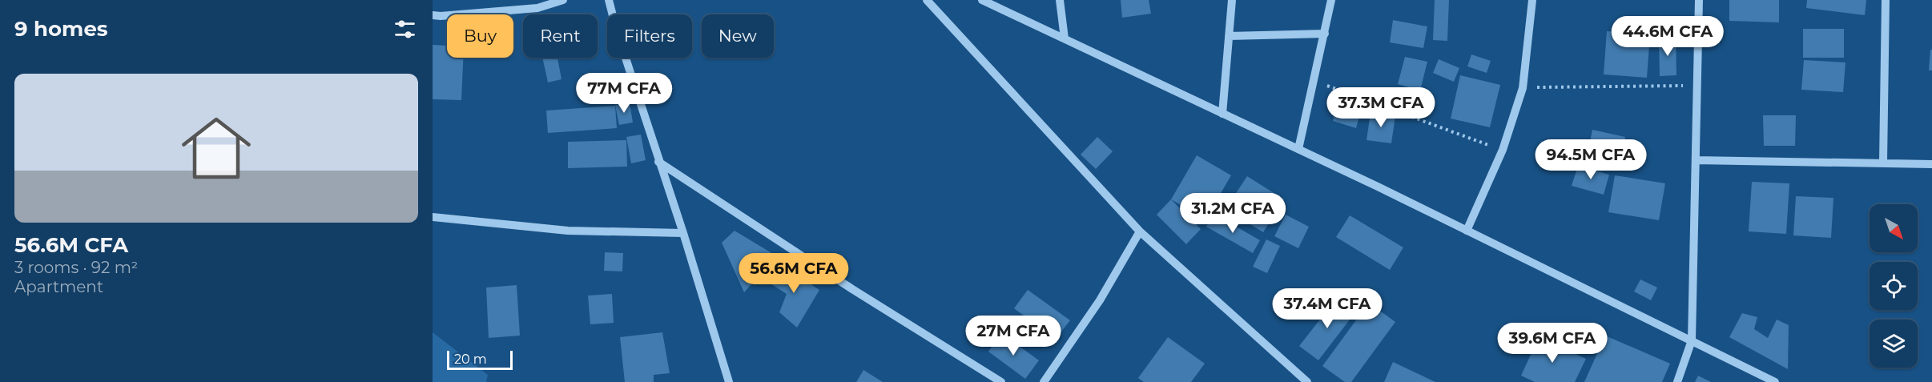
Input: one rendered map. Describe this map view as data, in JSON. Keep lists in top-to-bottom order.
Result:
{
  "scale_bar": "20 m",
  "north": "bottom right",
  "page": {
    "heading": "9 homes",
    "chip": [
      "Buy",
      "Rent",
      "Filters",
      "New"
    ],
    "price": [
      "44.6M CFA",
      "77M CFA",
      "37.3M CFA",
      "94.5M CFA",
      "31.2M CFA",
      "56.6M CFA",
      "37.4M CFA",
      "27M CFA",
      "39.6M CFA"
    ],
    "list": [
      {
        "name": "56.6M CFA",
        "note": "3 rooms · 92 m² · Apartment"
      }
    ],
    "scale": "20 m"
  }
}
